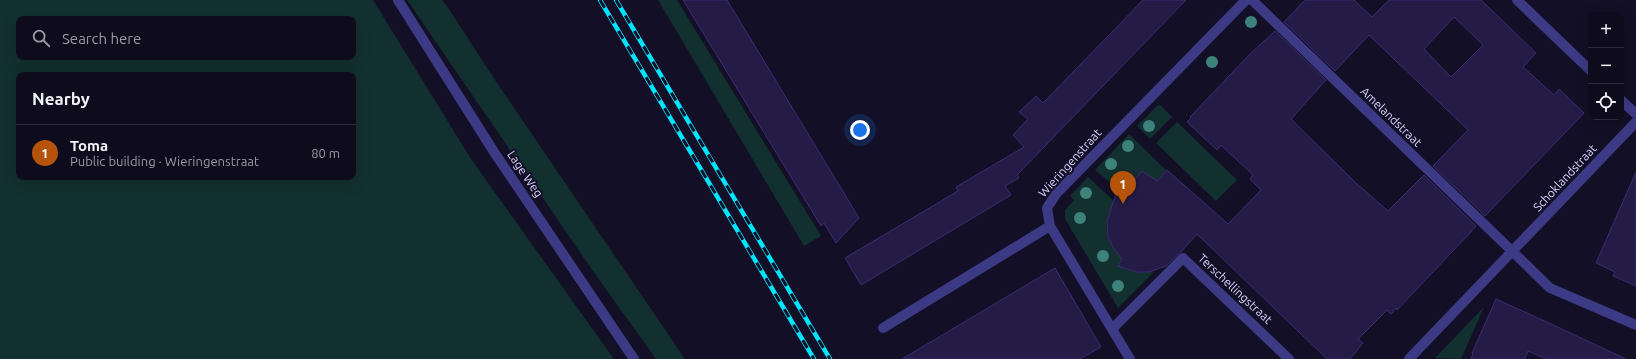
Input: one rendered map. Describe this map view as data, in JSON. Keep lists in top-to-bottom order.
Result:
{
  "streets": {
    "street": [
      "Amelandstraat",
      "Wieringenstraat",
      "Lage Weg",
      "Schoklandstraat",
      "Terschellingstraat"
    ]
  },
  "crossings": [
    ["Amelandstraat", "Schoklandstraat"]
  ],
  "page": {
    "map_buttons": ["+", "−"],
    "search": "Search here",
    "heading": "Nearby",
    "list": [
      {
        "mark": "1",
        "name": "Toma",
        "note": "Public building · Wieringenstraat",
        "value": "80 m"
      }
    ],
    "pins": "1"
  }
}
